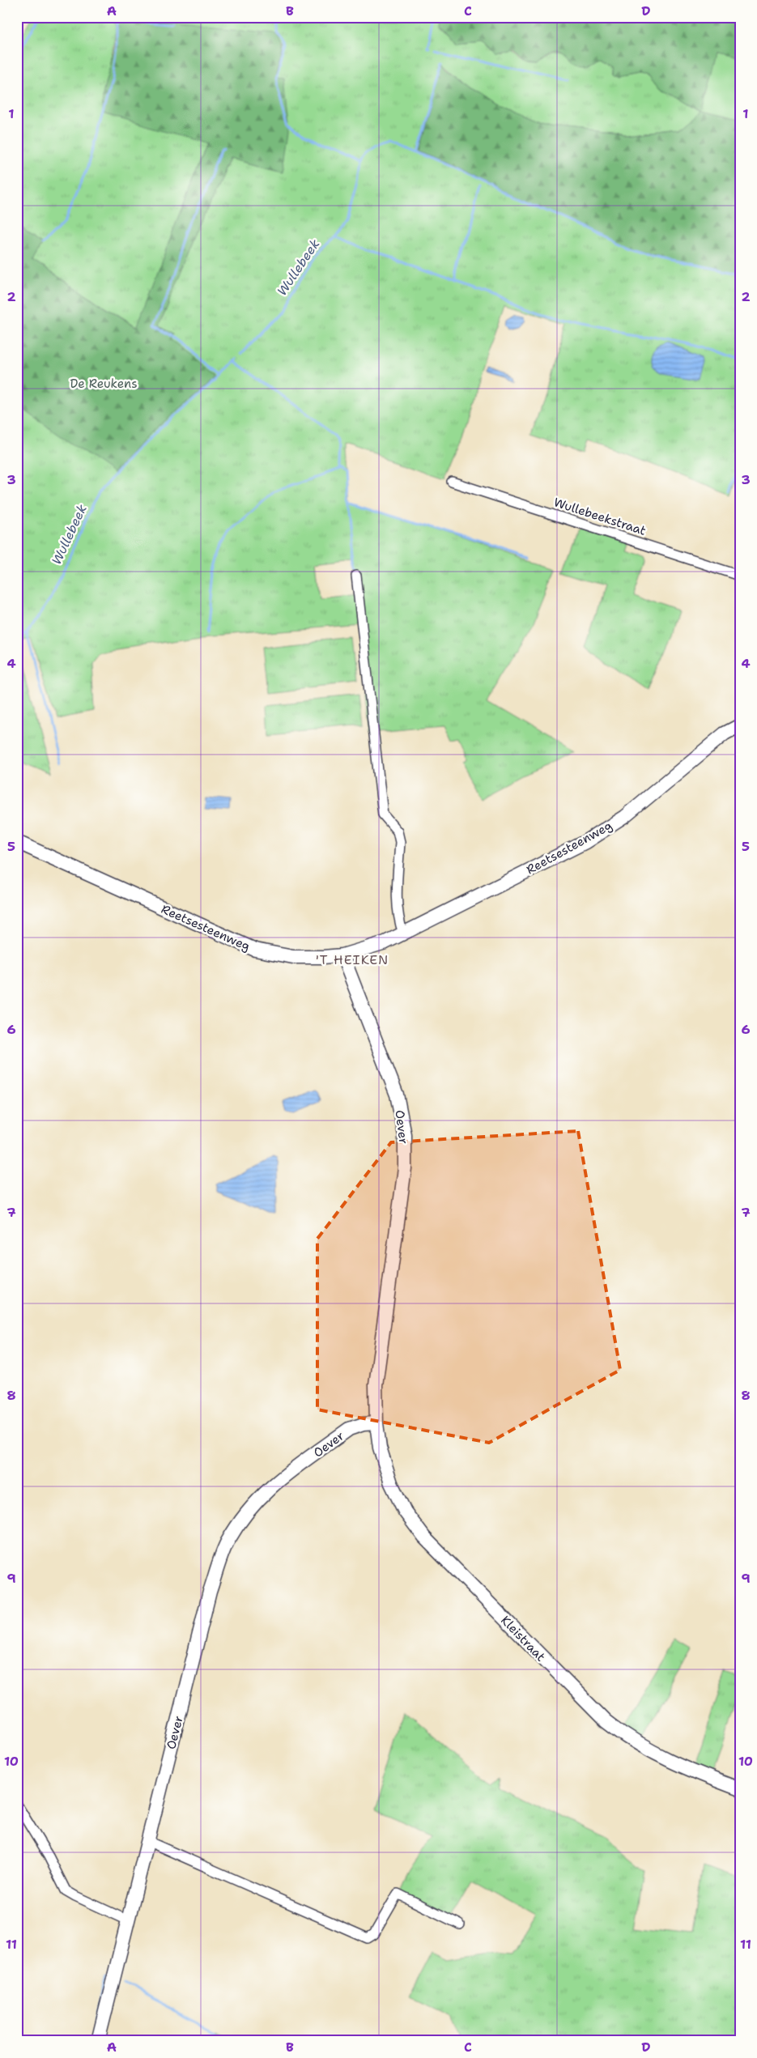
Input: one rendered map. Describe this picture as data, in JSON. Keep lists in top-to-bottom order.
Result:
{
  "streets": {
    "street": [
      "Wullebeekstraat",
      "Reetsesteenweg",
      "Oever",
      "Kleistraat"
    ]
  },
  "crossings": [
    ["Reetsesteenweg", "Oever"],
    ["Oever", "Kleistraat"]
  ],
  "districts": ["'T HEIKEN"],
  "water": ["Wullebeek"],
  "parks": ["De Reukens"],
  "grid": {
    "columns": [
      "A",
      "B",
      "C",
      "D"
    ],
    "rows": [
      "1",
      "2",
      "3",
      "4",
      "5",
      "6",
      "7",
      "8",
      "9",
      "10",
      "11"
    ]
  }
}
